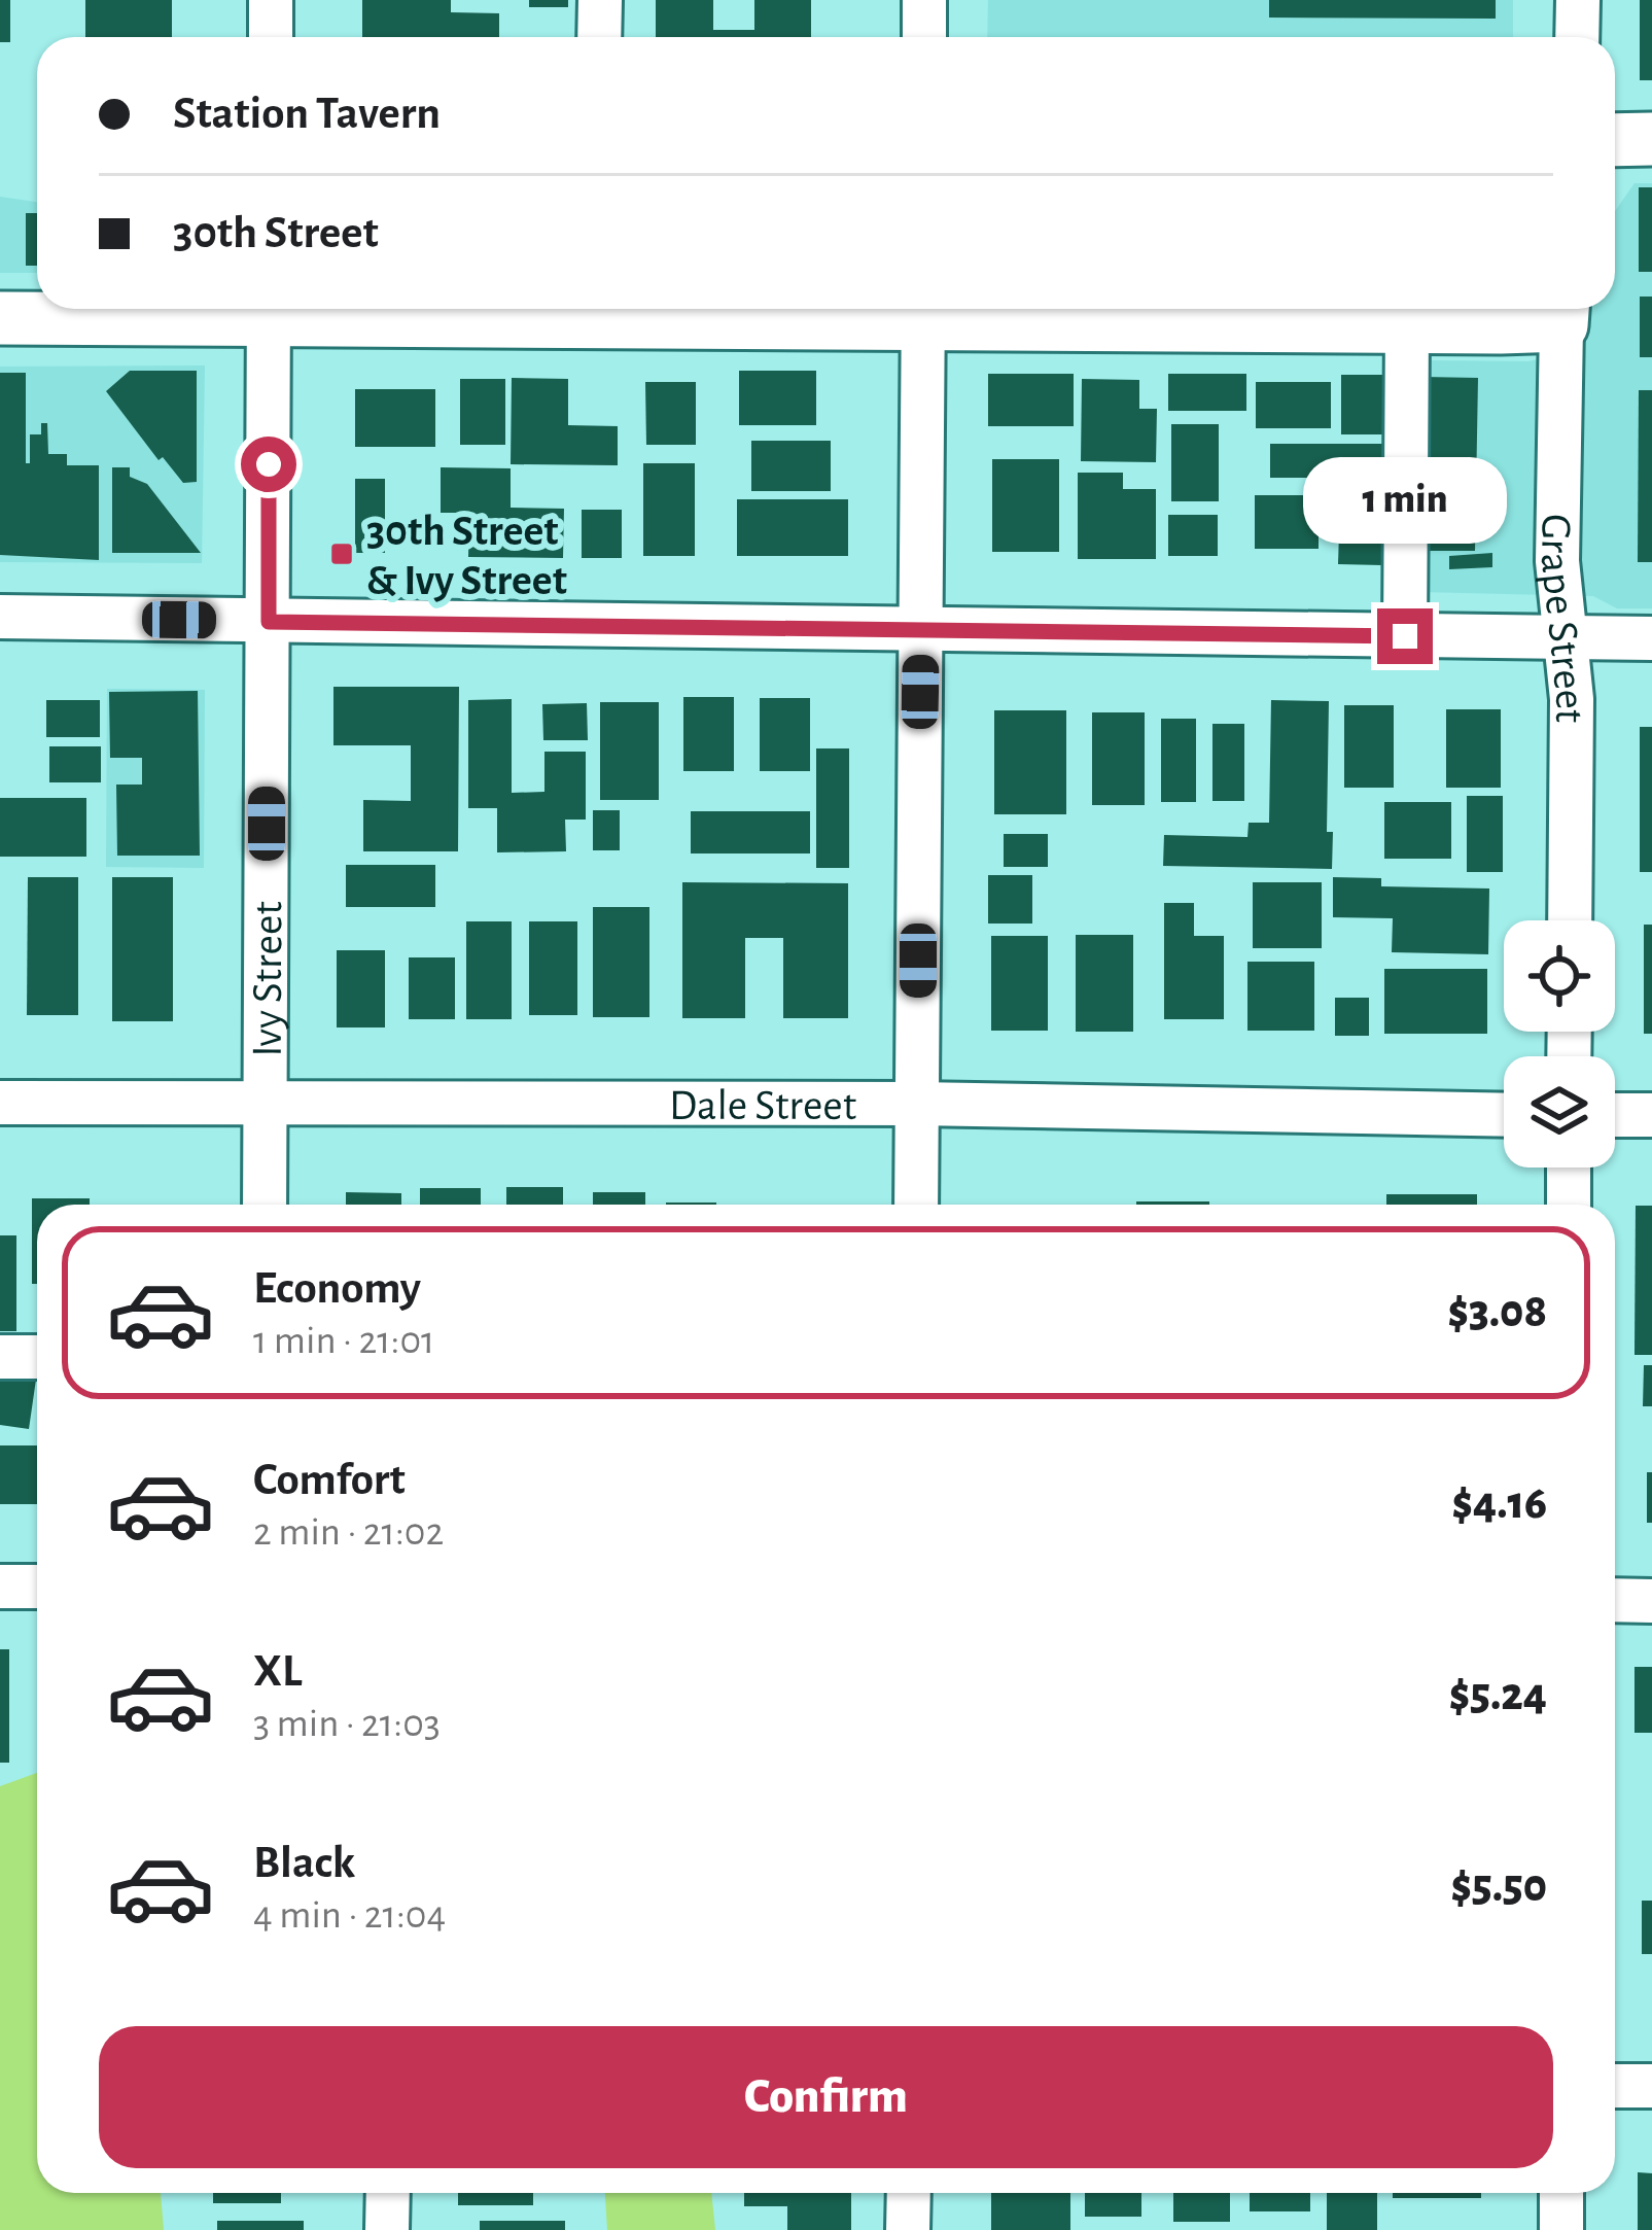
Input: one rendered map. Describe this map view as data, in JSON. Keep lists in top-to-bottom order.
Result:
{
  "streets": {
    "street": ["Grape Street", "Ivy Street", "Dale Street"]
  },
  "crossings": [
    ["Ivy Street", "Dale Street"]
  ],
  "places": {
    "transit": ["30th Street & Ivy Street"]
  },
  "page": {
    "banner": ["Station Tavern", "30th Street"],
    "bubble": "1 min",
    "list": [
      {
        "name": "Economy",
        "note": "1 min · 21:01",
        "value": "$3.08"
      },
      {
        "name": "Comfort",
        "note": "2 min · 21:02",
        "value": "$4.16"
      },
      {
        "name": "XL",
        "note": "3 min · 21:03",
        "value": "$5.24"
      },
      {
        "name": "Black",
        "note": "4 min · 21:04",
        "value": "$5.50"
      }
    ],
    "buttons": "Confirm"
  }
}
